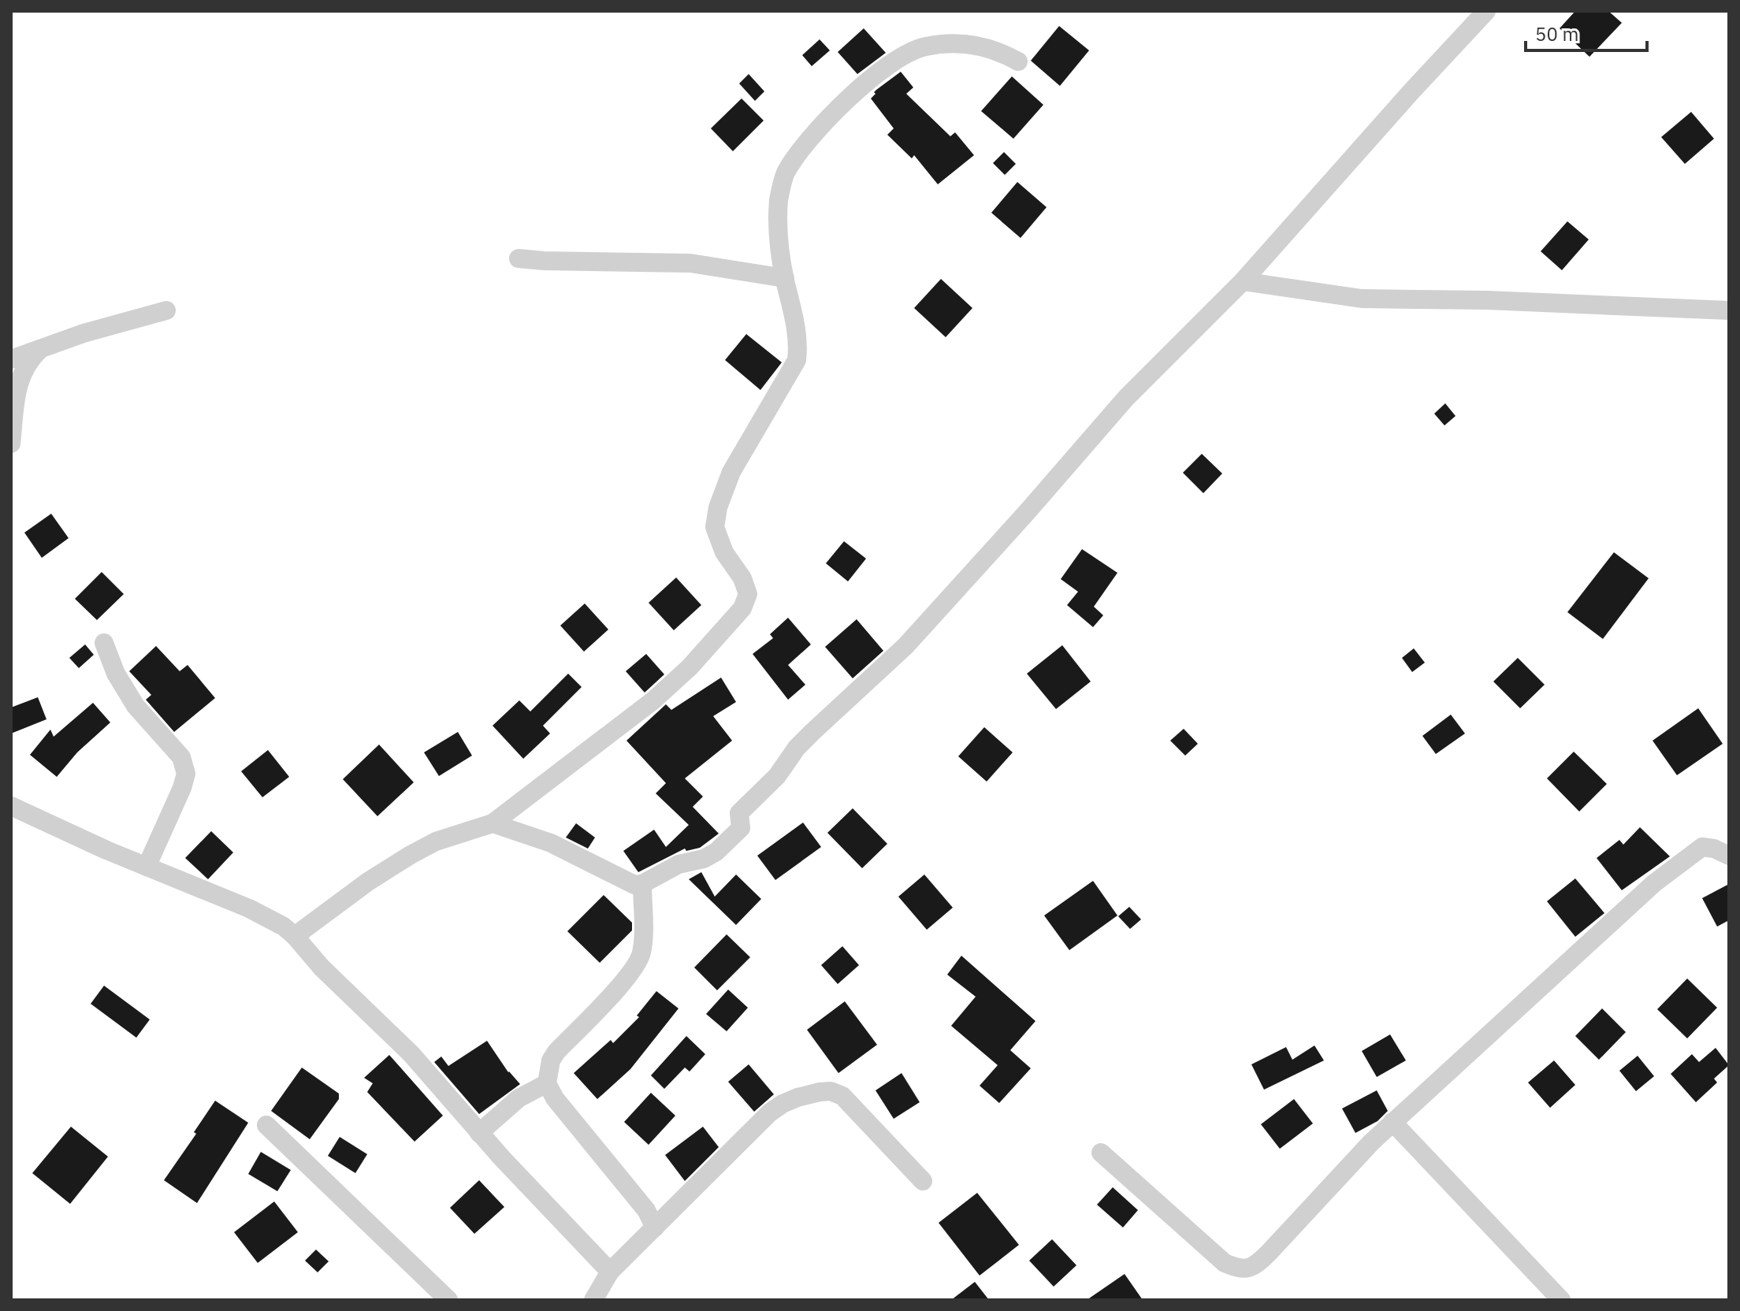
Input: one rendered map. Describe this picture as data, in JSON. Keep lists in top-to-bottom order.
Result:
{
  "scale_bar": "50 m"
}
